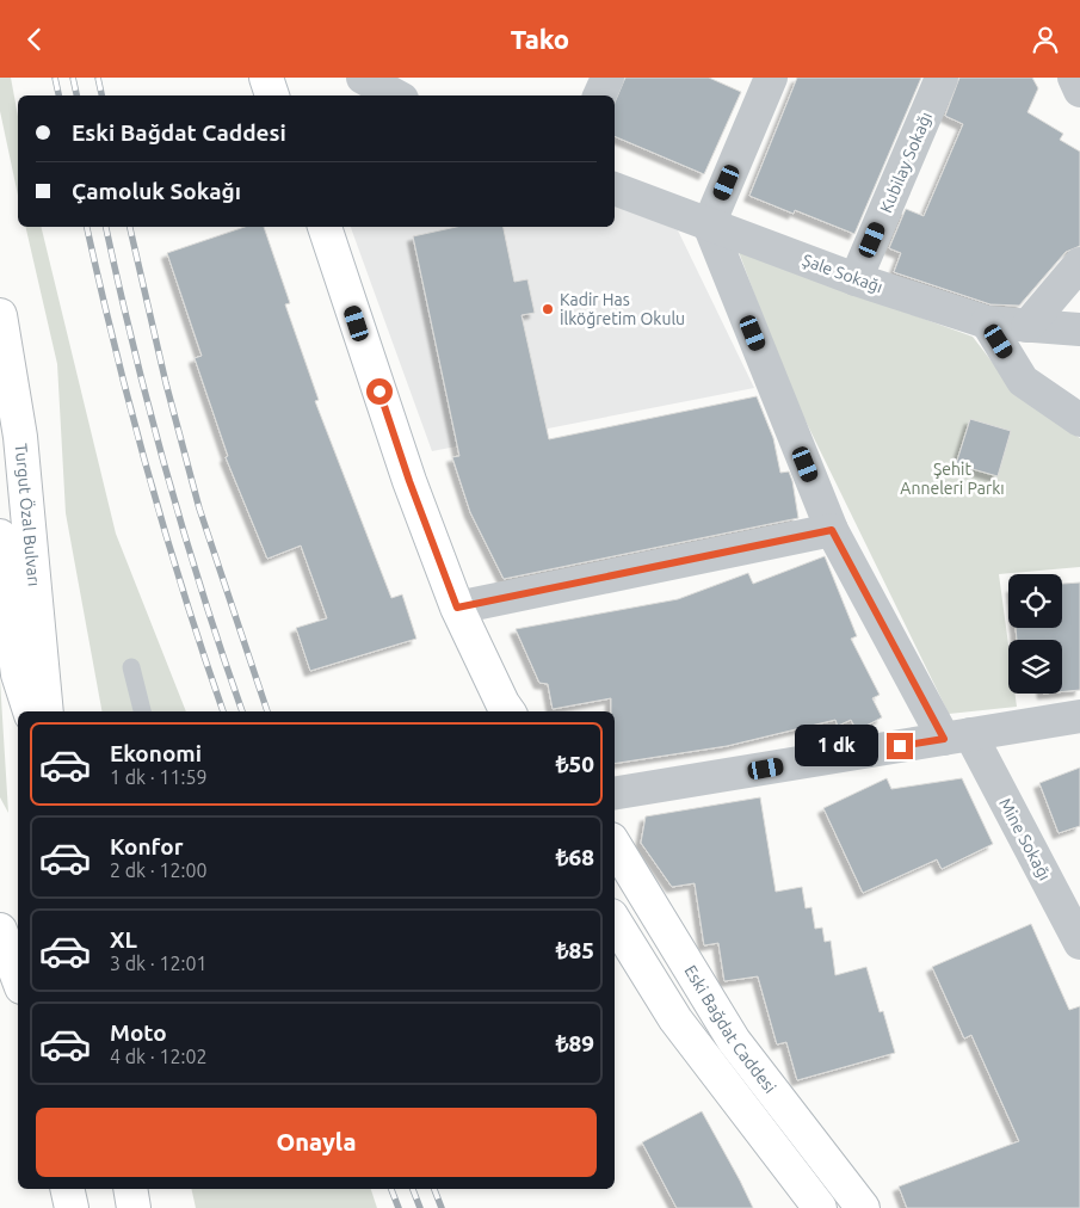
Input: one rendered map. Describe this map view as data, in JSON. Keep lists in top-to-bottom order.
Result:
{
  "streets": {
    "main road": ["Turgut Özal Bulvarı", "Eski Bağdat Caddesi"],
    "street": ["Kubilay Sokağı", "Şale Sokağı", "Mine Sokağı"]
  },
  "crossings": [
    ["Kubilay Sokağı", "Şale Sokağı"],
    ["Şale Sokağı", "Mine Sokağı"]
  ],
  "parks": ["Şehit Anneleri Parkı"],
  "places": ["Kadir Has İlköğretim Okulu"],
  "page": {
    "header": "Tako",
    "banner": ["Eski Bağdat Caddesi", "Çamoluk Sokağı"],
    "list": [
      {
        "name": "Ekonomi",
        "note": "1 dk · 11:59",
        "value": "₺50"
      },
      {
        "name": "Konfor",
        "note": "2 dk · 12:00",
        "value": "₺68"
      },
      {
        "name": "XL",
        "note": "3 dk · 12:01",
        "value": "₺85"
      },
      {
        "name": "Moto",
        "note": "4 dk · 12:02",
        "value": "₺89"
      }
    ],
    "bubble": "1 dk",
    "buttons": "Onayla"
  }
}
